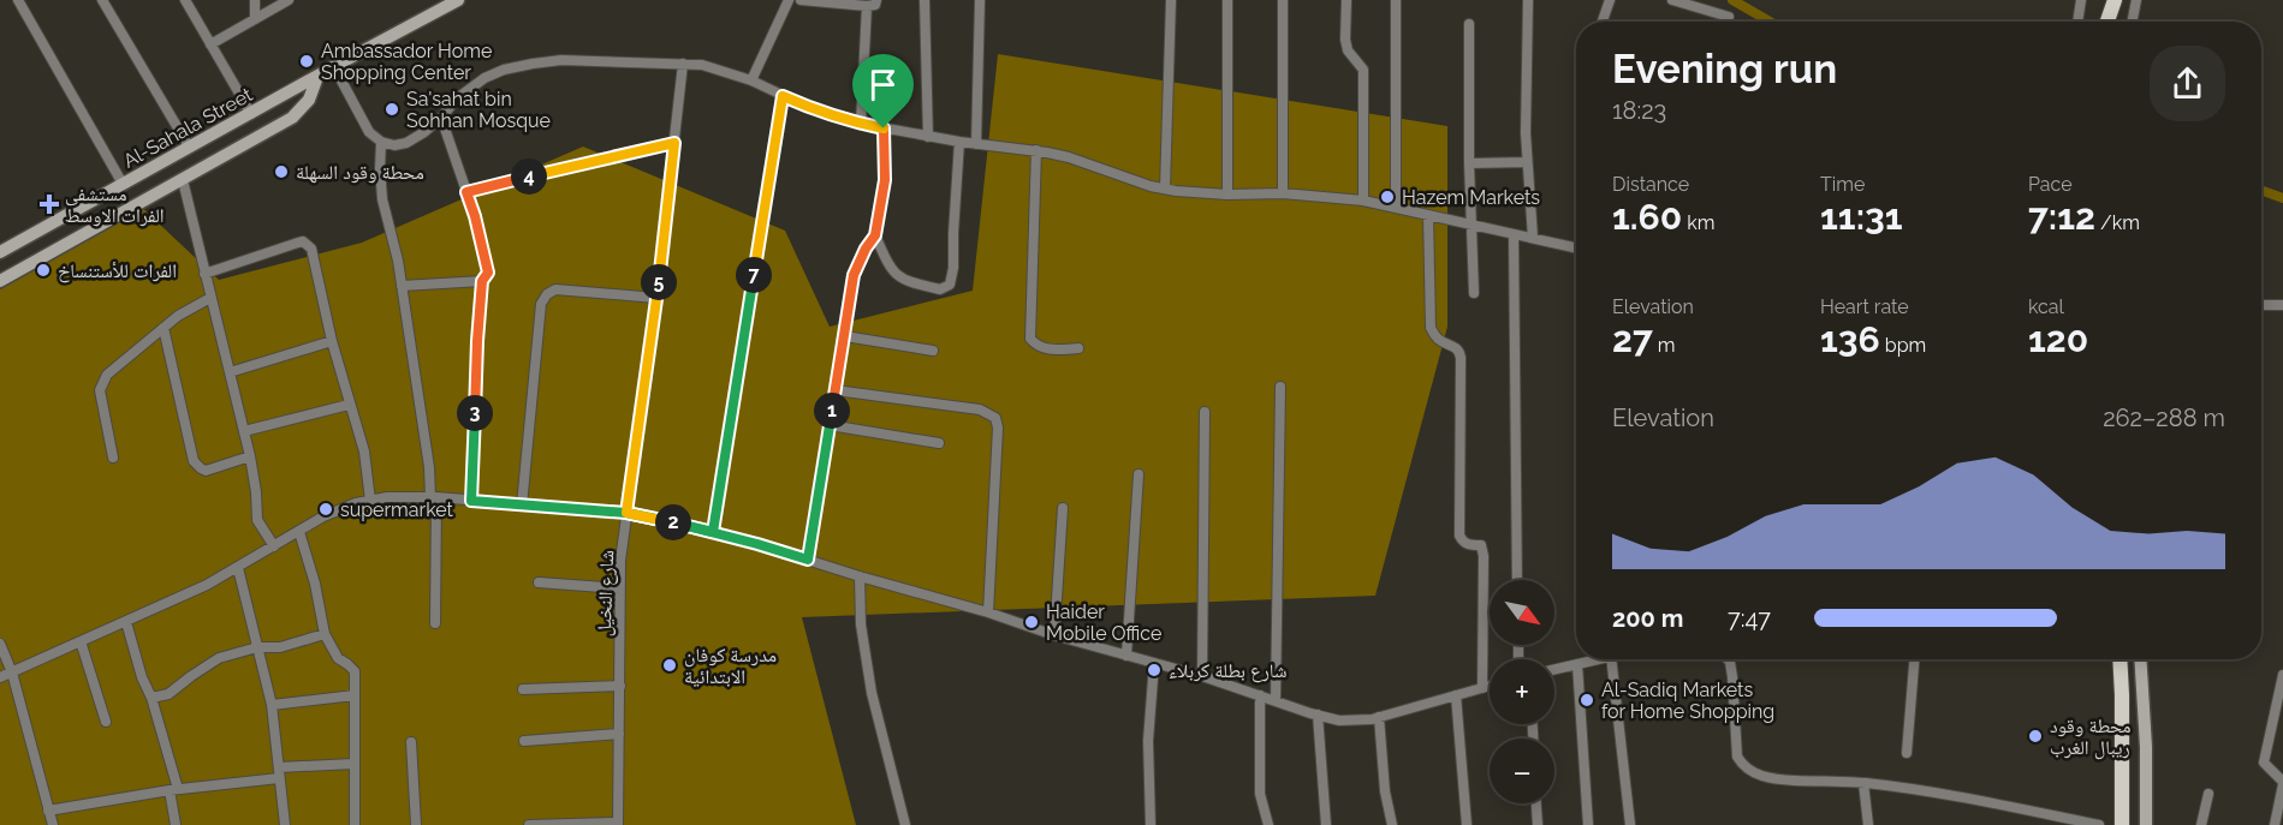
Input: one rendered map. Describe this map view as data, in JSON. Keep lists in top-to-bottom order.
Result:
{
  "streets": {
    "main road": ["Al-Sahala Street"],
    "street": ["شارع النخيل"]
  },
  "places": {
    "other": [
      "Ambassador Home Shopping Center",
      "Sa'sahat bin Sohhan Mosque",
      "محطة وقود السهلة",
      "Hazem Markets",
      "الفرات للأستنساخ",
      "supermarket",
      "Haider Mobile Office",
      "مدرسة كوفان الابتدائية",
      "شارع بطلة كربلاء",
      "Al-Sadiq Markets for Home Shopping",
      "محطة وقود ريبال الغرب"
    ],
    "health": ["مستشفى الفرات الاوسط"]
  },
  "north": "bottom right",
  "page": {
    "heading": ["Evening run", "18:23"],
    "stats": [
      ["Distance", "1.60 km"],
      ["Time", "11:31"],
      ["Pace", "7:12 /km"],
      ["Elevation", "27 m"],
      ["Heart rate", "136 bpm"],
      ["kcal", "120"]
    ],
    "pins": [
      "4",
      "7",
      "5",
      "1",
      "3",
      "2"
    ],
    "chart": ["Elevation", "262–288 m"],
    "map_buttons": ["+", "−"],
    "list": [
      {
        "name": "200 m",
        "note": "7:47"
      }
    ]
  }
}
